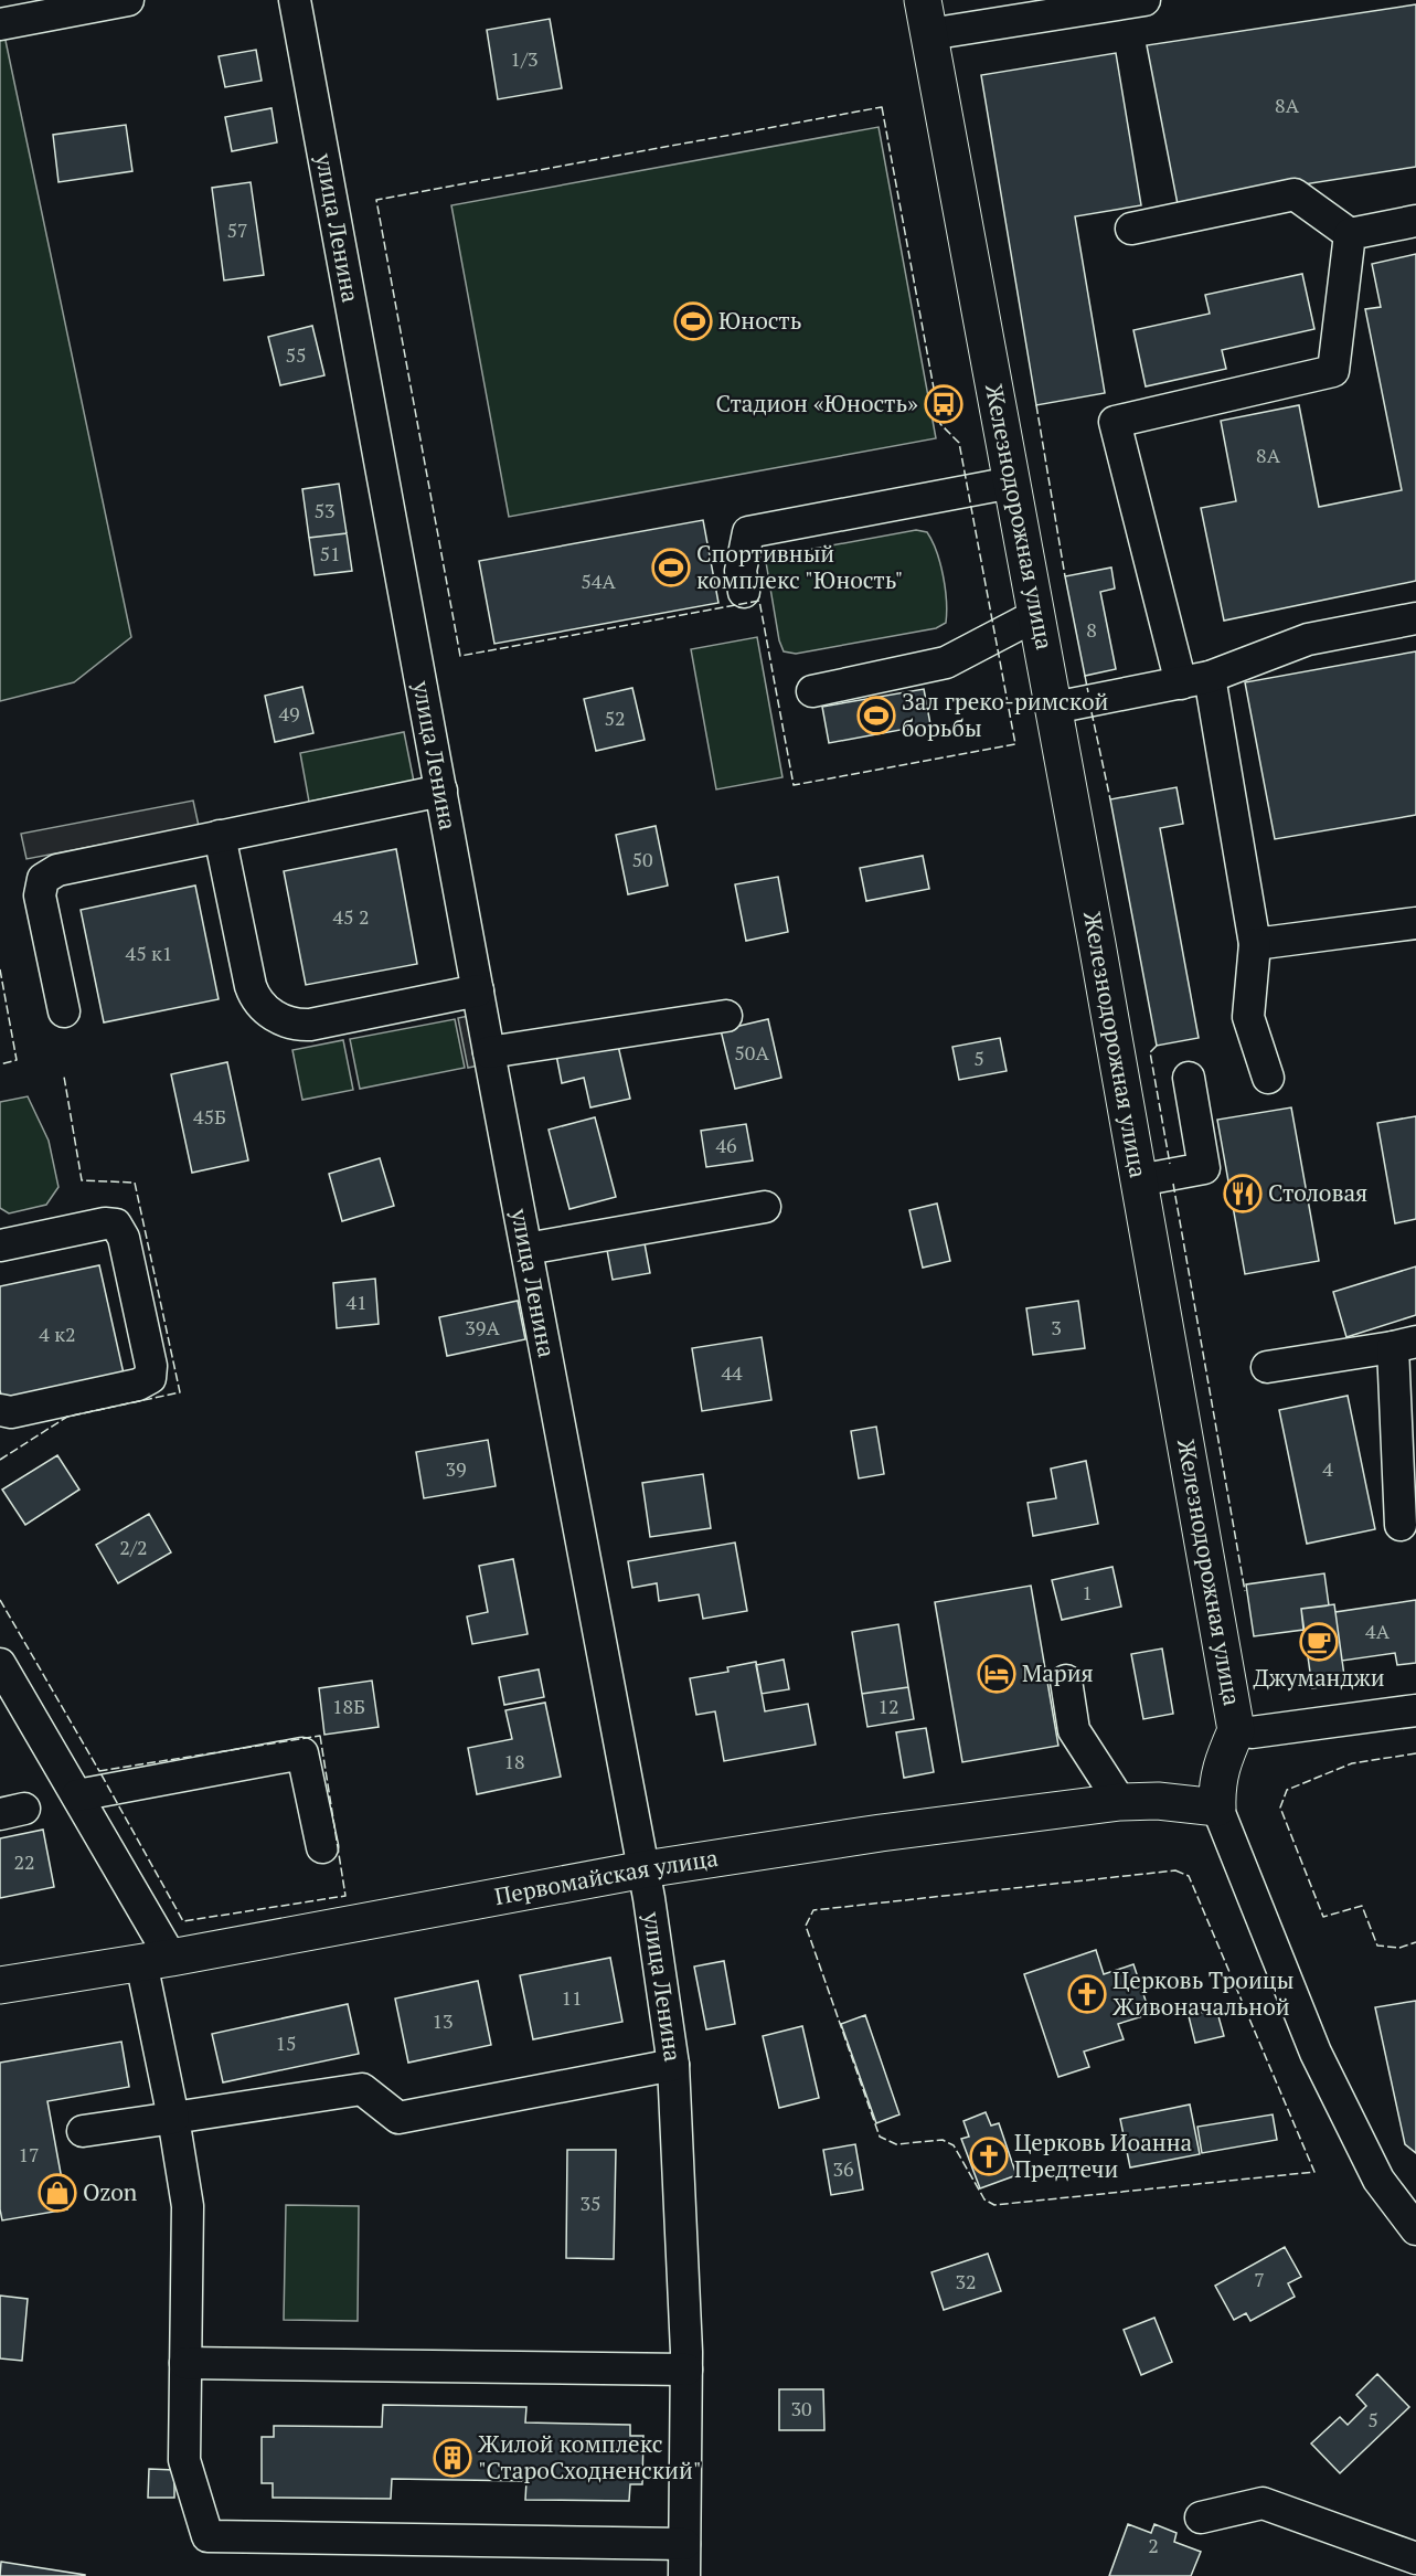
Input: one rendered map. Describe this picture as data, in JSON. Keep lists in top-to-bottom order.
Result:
{
  "streets": {
    "main road": ["Железнодорожная улица", "Первомайская улица"],
    "street": ["улица Ленина"]
  },
  "crossings": [
    ["улица Ленина", "Первомайская улица"],
    ["Железнодорожная улица", "Первомайская улица"]
  ],
  "places": {
    "sports": ["Юность", "Спортивный комплекс \"Юность\"", "Зал греко-римской борьбы"],
    "bus stop": ["Стадион «Юность»"],
    "restaurant": ["Столовая"],
    "cafe": ["Джуманджи"],
    "hotel": ["Мария"],
    "church": ["Церковь Троицы Живоначальной", "Церковь Иоанна Предтечи"],
    "shop": ["Ozon"],
    "building": ["Жилой комплекс \"СтароСходненский\""]
  },
  "house_numbers": [
    "1/3",
    "8А",
    "57",
    "55",
    "8А",
    "53",
    "51",
    "54А",
    "8",
    "49",
    "52",
    "50",
    "45 2",
    "45 к1",
    "50А",
    "5",
    "45Б",
    "46",
    "41",
    "39А",
    "3",
    "4 к2",
    "44",
    "39",
    "4",
    "2/2",
    "1",
    "4А",
    "18Б",
    "12",
    "18",
    "22",
    "11",
    "13",
    "15",
    "17",
    "36",
    "35",
    "7",
    "32",
    "30",
    "5",
    "2"
  ]
}
